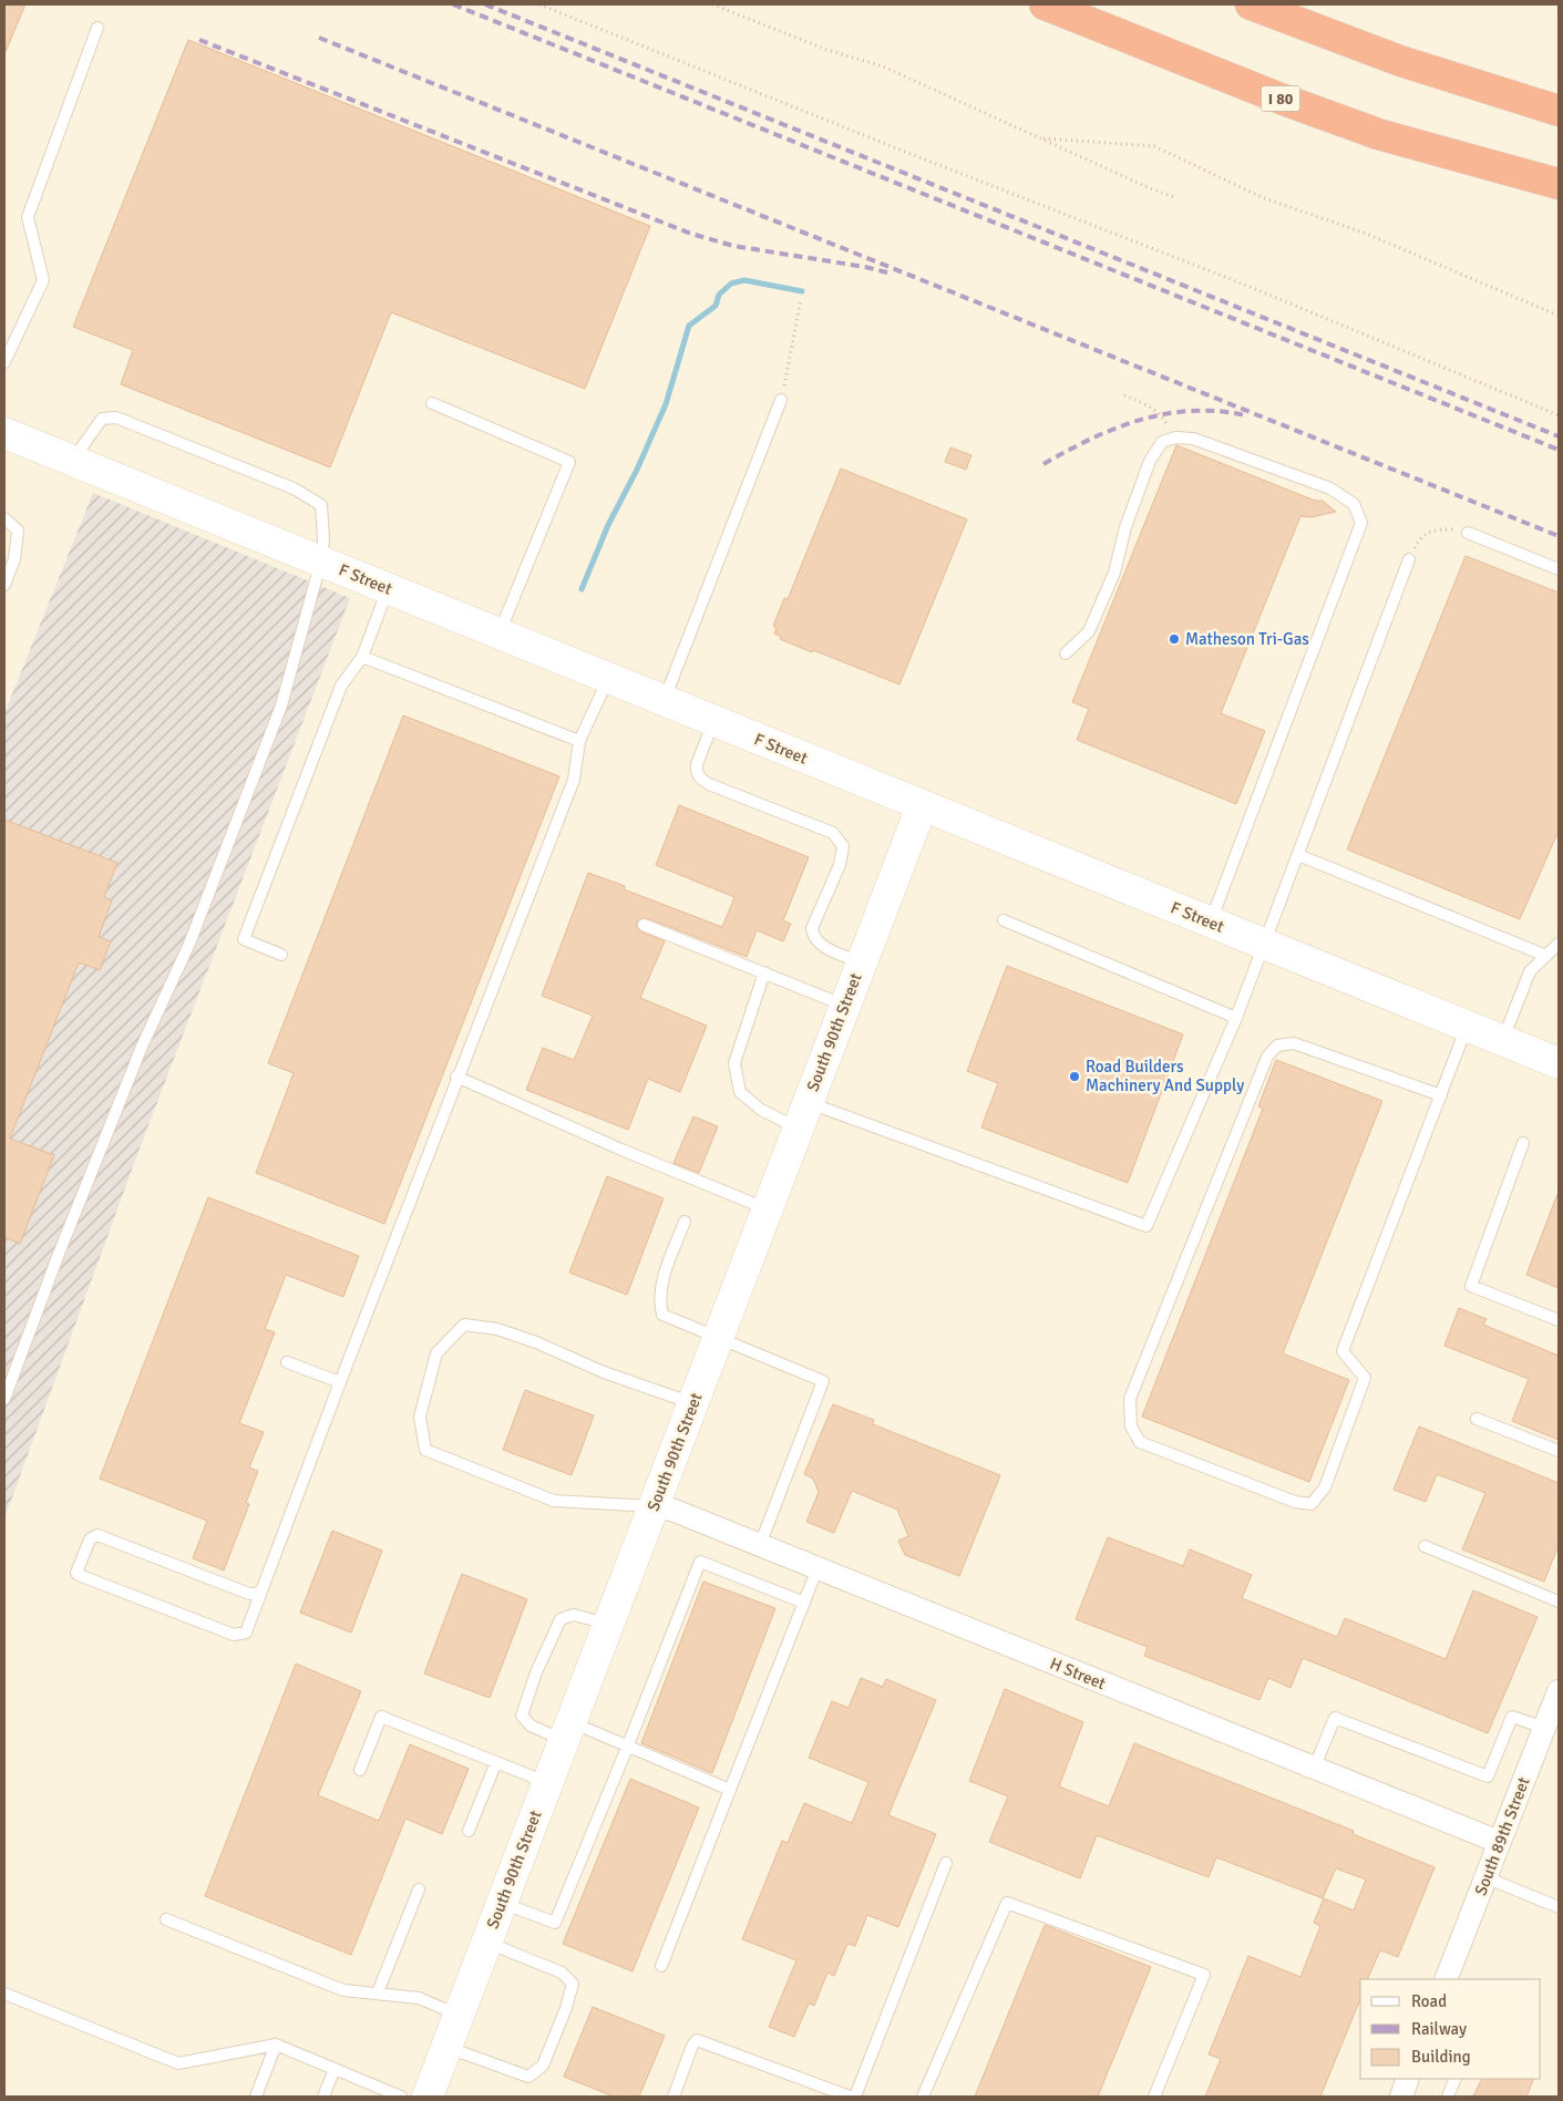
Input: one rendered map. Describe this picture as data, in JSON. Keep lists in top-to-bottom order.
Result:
{
  "streets": {
    "highway": ["I 80"],
    "street": [
      "F Street",
      "South 90th Street",
      "H Street",
      "South 89th Street"
    ]
  },
  "crossings": [
    ["F Street", "South 90th Street"],
    ["South 90th Street", "H Street"],
    ["H Street", "South 89th Street"]
  ],
  "places": ["Matheson Tri-Gas", "Road Builders Machinery And Supply"],
  "legend": ["Road", "Railway", "Building"]
}
